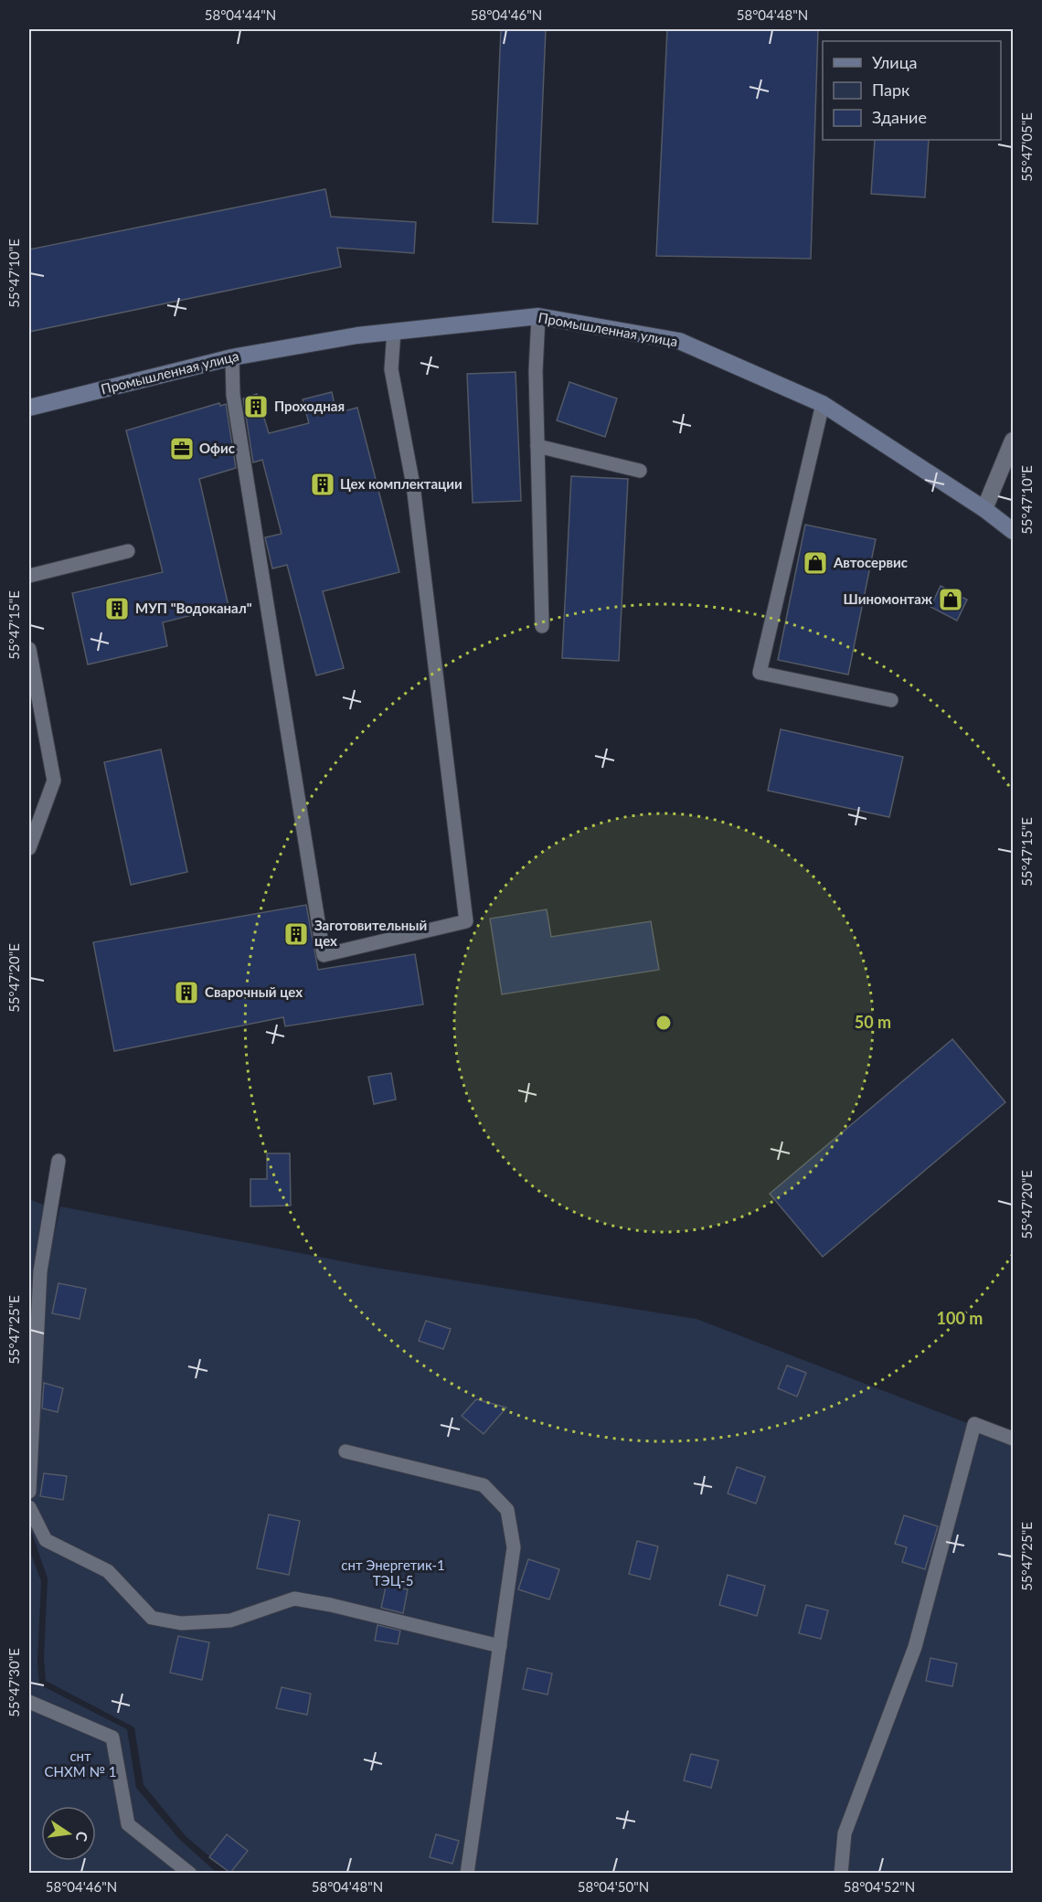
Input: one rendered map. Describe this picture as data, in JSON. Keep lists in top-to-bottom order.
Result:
{
  "streets": {
    "main road": ["Промышленная улица"]
  },
  "parks": ["снт Энергетик-1 ТЭЦ-5", "снт СНХМ № 1"],
  "places": {
    "building": [
      "Проходная",
      "Цех комплектации",
      "МУП \"Водоканал\"",
      "Заготовительный цех",
      "Сварочный цех"
    ],
    "office": ["Офис"],
    "shop": ["Автосервис", "Шиномонтаж"]
  },
  "legend": ["Улица", "Парк", "Здание"],
  "north": "right",
  "coordinates": [
    "58°04'44\"N",
    "58°04'46\"N",
    "58°04'48\"N",
    "55°47'05\"E",
    "55°47'10\"E",
    "55°47'15\"E",
    "55°47'20\"E",
    "55°47'25\"E",
    "55°47'30\"E",
    "58°04'50\"N",
    "58°04'52\"N"
  ],
  "rings": ["50 m", "100 m"]
}
